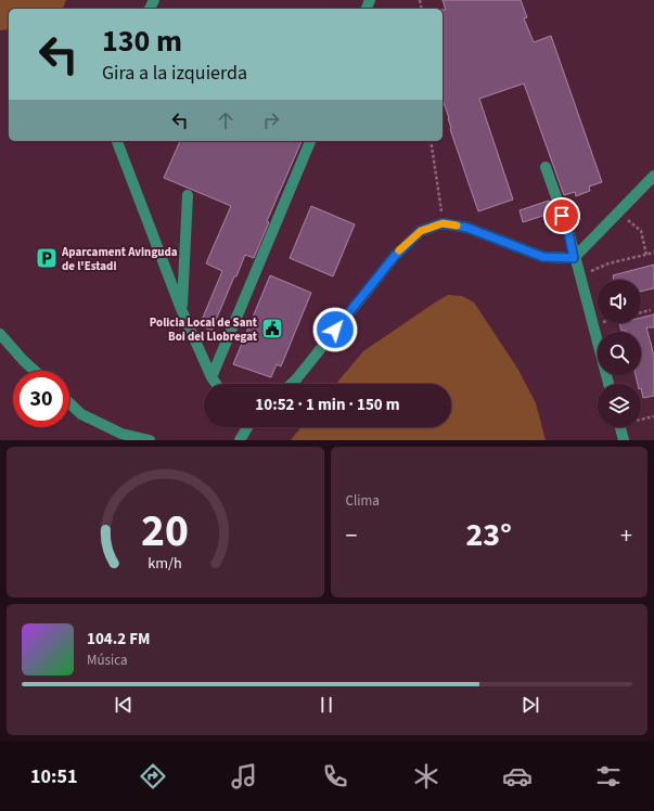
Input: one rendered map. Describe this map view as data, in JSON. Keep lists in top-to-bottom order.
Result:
{
  "places": {
    "parking": ["Aparcament Avinguda de l'Estadi"],
    "public building": ["Policia Local de Sant Boi del Llobregat"]
  },
  "page": {
    "turn": ["130 m", "Gira a la izquierda"],
    "limit": "30",
    "trip": "10:52 · 1 min · 150 m",
    "tile": "Clima",
    "heat": ["−", "23°", "+"],
    "song": ["104.2 FM", "Música"],
    "tabs": "10:51",
    "gauge": ["20", "km/h"]
  }
}
